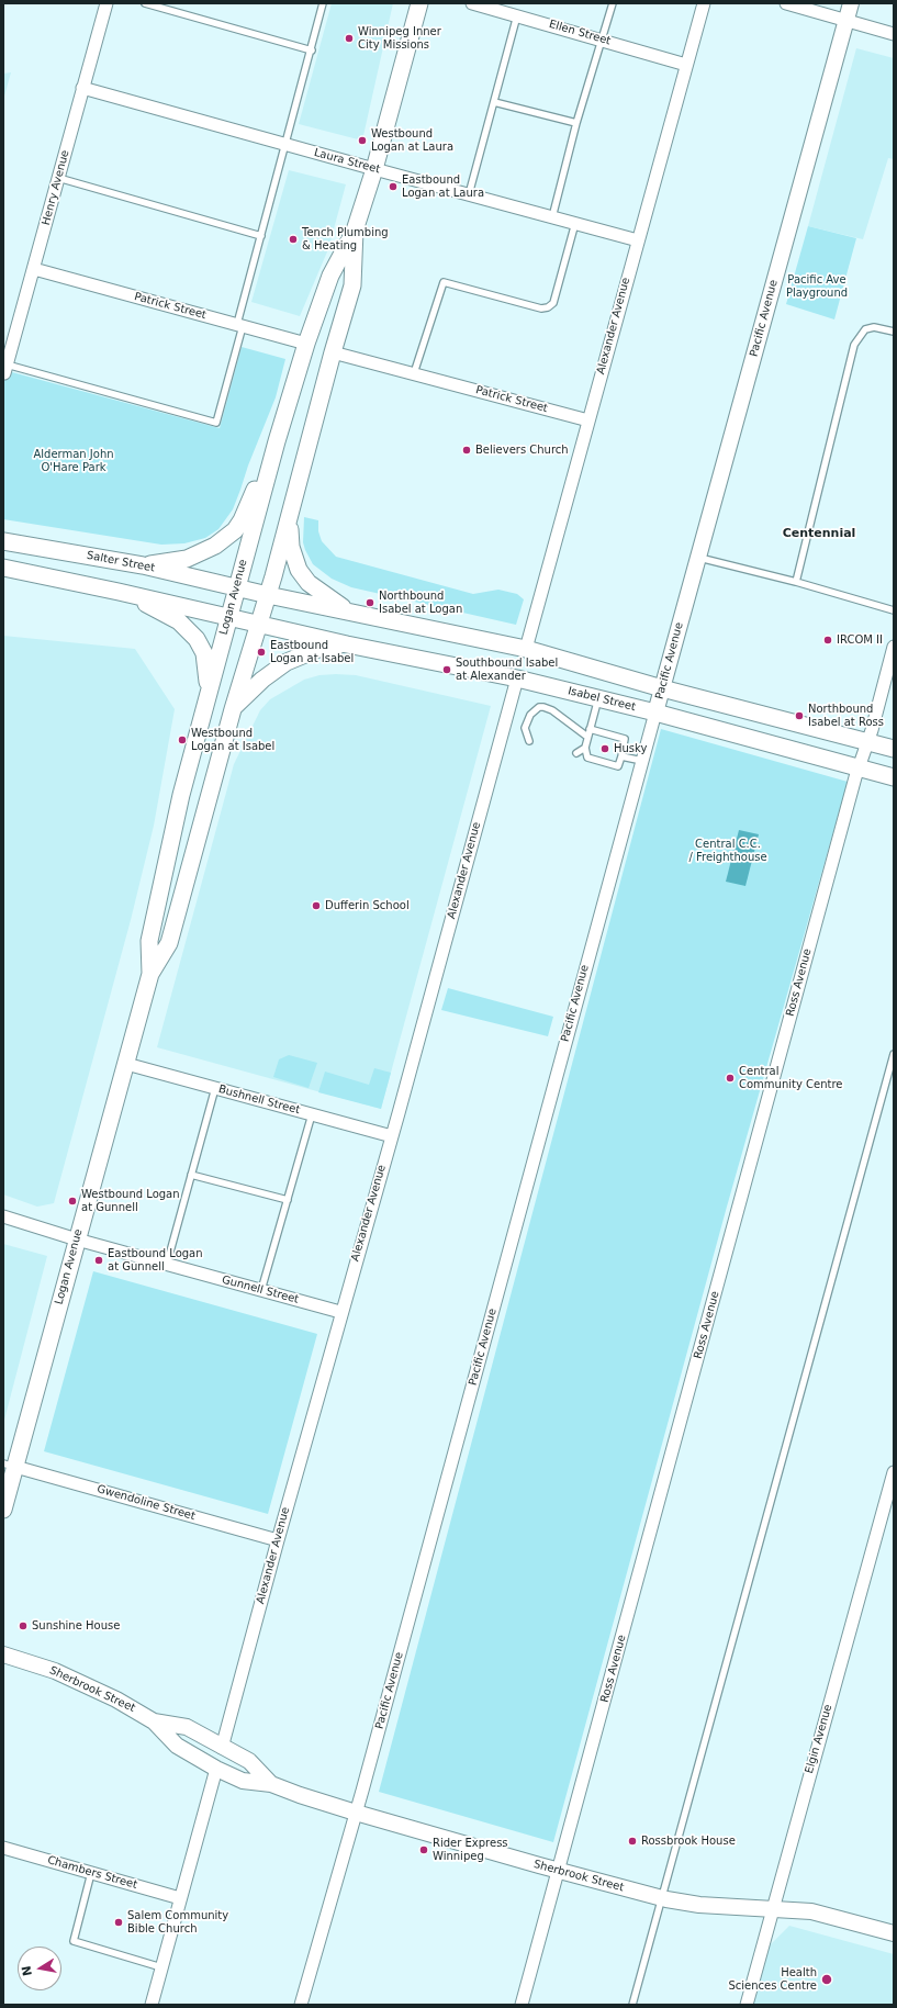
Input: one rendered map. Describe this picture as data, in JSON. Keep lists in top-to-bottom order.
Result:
{
  "streets": {
    "main road": ["Salter Street", "Logan Avenue", "Isabel Street"],
    "street": [
      "Ellen Street",
      "Laura Street",
      "Henry Avenue",
      "Patrick Street",
      "Pacific Avenue",
      "Alexander Avenue",
      "Ross Avenue",
      "Bushnell Street",
      "Gunnell Street",
      "Gwendoline Street",
      "Sherbrook Street",
      "Elgin Avenue",
      "Chambers Street"
    ]
  },
  "crossings": [
    ["Ellen Street", "Alexander Avenue"],
    ["Laura Street", "Henry Avenue"],
    ["Laura Street", "Alexander Avenue"],
    ["Laura Street", "Logan Avenue"],
    ["Henry Avenue", "Patrick Street"],
    ["Patrick Street", "Alexander Avenue"],
    ["Patrick Street", "Logan Avenue"],
    ["Pacific Avenue", "Isabel Street"],
    ["Pacific Avenue", "Sherbrook Street"],
    ["Alexander Avenue", "Isabel Street"],
    ["Alexander Avenue", "Bushnell Street"],
    ["Alexander Avenue", "Gunnell Street"],
    ["Alexander Avenue", "Gwendoline Street"],
    ["Alexander Avenue", "Sherbrook Street"],
    ["Salter Street", "Logan Avenue"],
    ["Logan Avenue", "Isabel Street"],
    ["Logan Avenue", "Bushnell Street"],
    ["Logan Avenue", "Gunnell Street"],
    ["Logan Avenue", "Gwendoline Street"],
    ["Isabel Street", "Ross Avenue"],
    ["Ross Avenue", "Sherbrook Street"],
    ["Sherbrook Street", "Elgin Avenue"]
  ],
  "districts": ["Centennial"],
  "parks": ["Pacific Ave Playground", "Alderman John O'Hare Park", "Central C.C. / Freighthouse"],
  "places": [
    "Winnipeg Inner City Missions",
    "Westbound Logan at Laura",
    "Eastbound Logan at Laura",
    "Tench Plumbing & Heating",
    "Believers Church",
    "Northbound Isabel at Logan",
    "IRCOM II",
    "Eastbound Logan at Isabel",
    "Southbound Isabel at Alexander",
    "Northbound Isabel at Ross",
    "Westbound Logan at Isabel",
    "Husky",
    "Dufferin School",
    "Central Community Centre",
    "Westbound Logan at Gunnell",
    "Eastbound Logan at Gunnell",
    "Sunshine House",
    "Rossbrook House",
    "Rider Express Winnipeg",
    "Salem Community Bible Church",
    "Health Sciences Centre"
  ],
  "north": "left"
}
